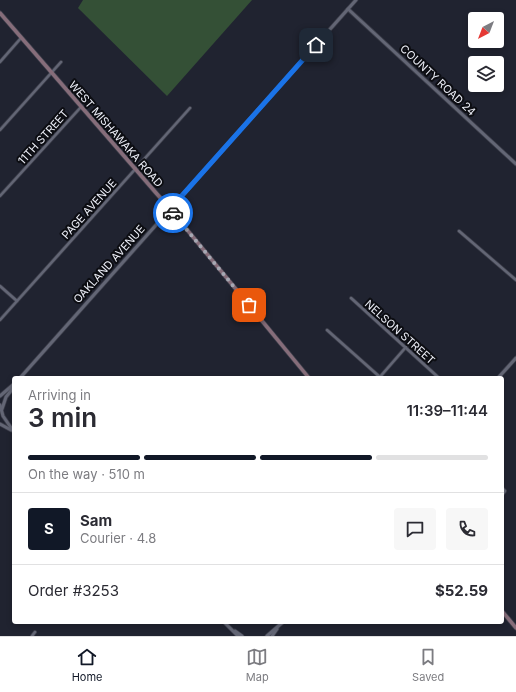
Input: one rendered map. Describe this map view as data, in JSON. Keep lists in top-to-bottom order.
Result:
{
  "streets": {
    "main road": ["WEST MISHAWAKA ROAD"],
    "street": [
      "COUNTY ROAD 24",
      "11TH STREET",
      "PAGE AVENUE",
      "OAKLAND AVENUE",
      "NELSON STREET"
    ]
  },
  "crossings": [
    ["COUNTY ROAD 24", "OAKLAND AVENUE"],
    ["WEST MISHAWAKA ROAD", "11TH STREET"],
    ["WEST MISHAWAKA ROAD", "PAGE AVENUE"],
    ["WEST MISHAWAKA ROAD", "OAKLAND AVENUE"]
  ],
  "north": "bottom left",
  "page": {
    "heading": ["3 min", "Arriving in", "11:39–11:44"],
    "panel": [
      "Sam",
      "Courier · 4.8",
      "Order #3253",
      "$52.59"
    ],
    "bar": "On the way · 510 m",
    "round": "S",
    "tabs": ["Home", "Map", "Saved"]
  }
}
